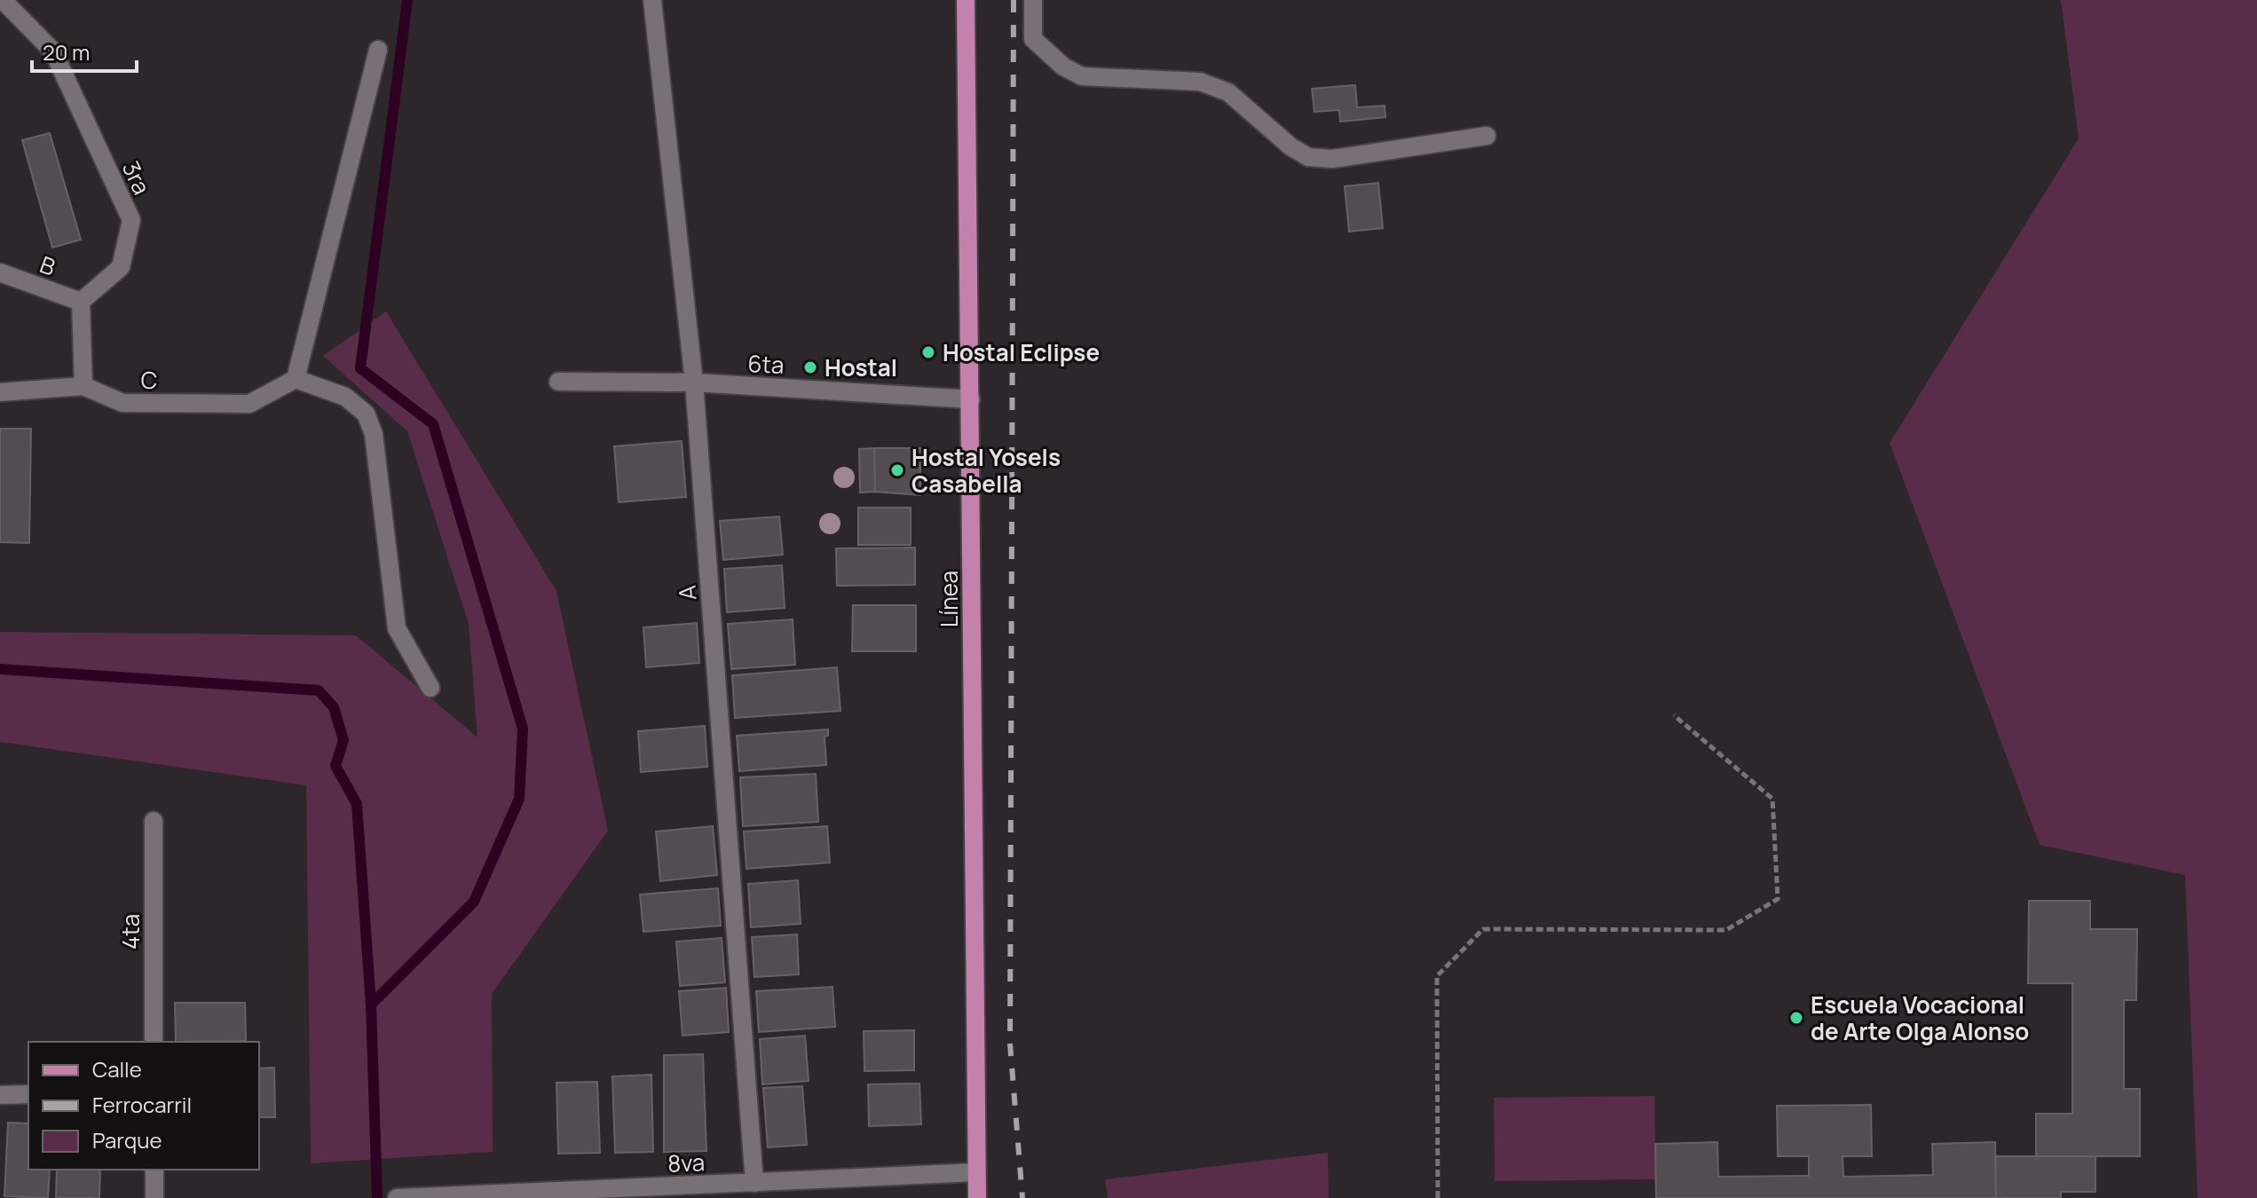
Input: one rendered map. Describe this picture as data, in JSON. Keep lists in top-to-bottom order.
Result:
{
  "streets": {
    "main road": ["Línea"],
    "street": [
      "3ra",
      "B",
      "6ta",
      "C",
      "A",
      "4ta",
      "8va"
    ]
  },
  "crossings": [
    ["3ra", "B"],
    ["6ta", "A"],
    ["6ta", "Línea"],
    ["A", "8va"],
    ["Línea", "8va"]
  ],
  "places": [
    "Hostal Eclipse",
    "Hostal",
    "Hostal Yosels Casabella",
    "Escuela Vocacional de Arte Olga Alonso"
  ],
  "legend": ["Calle", "Ferrocarril", "Parque"],
  "scale_bar": "20 m"
}
